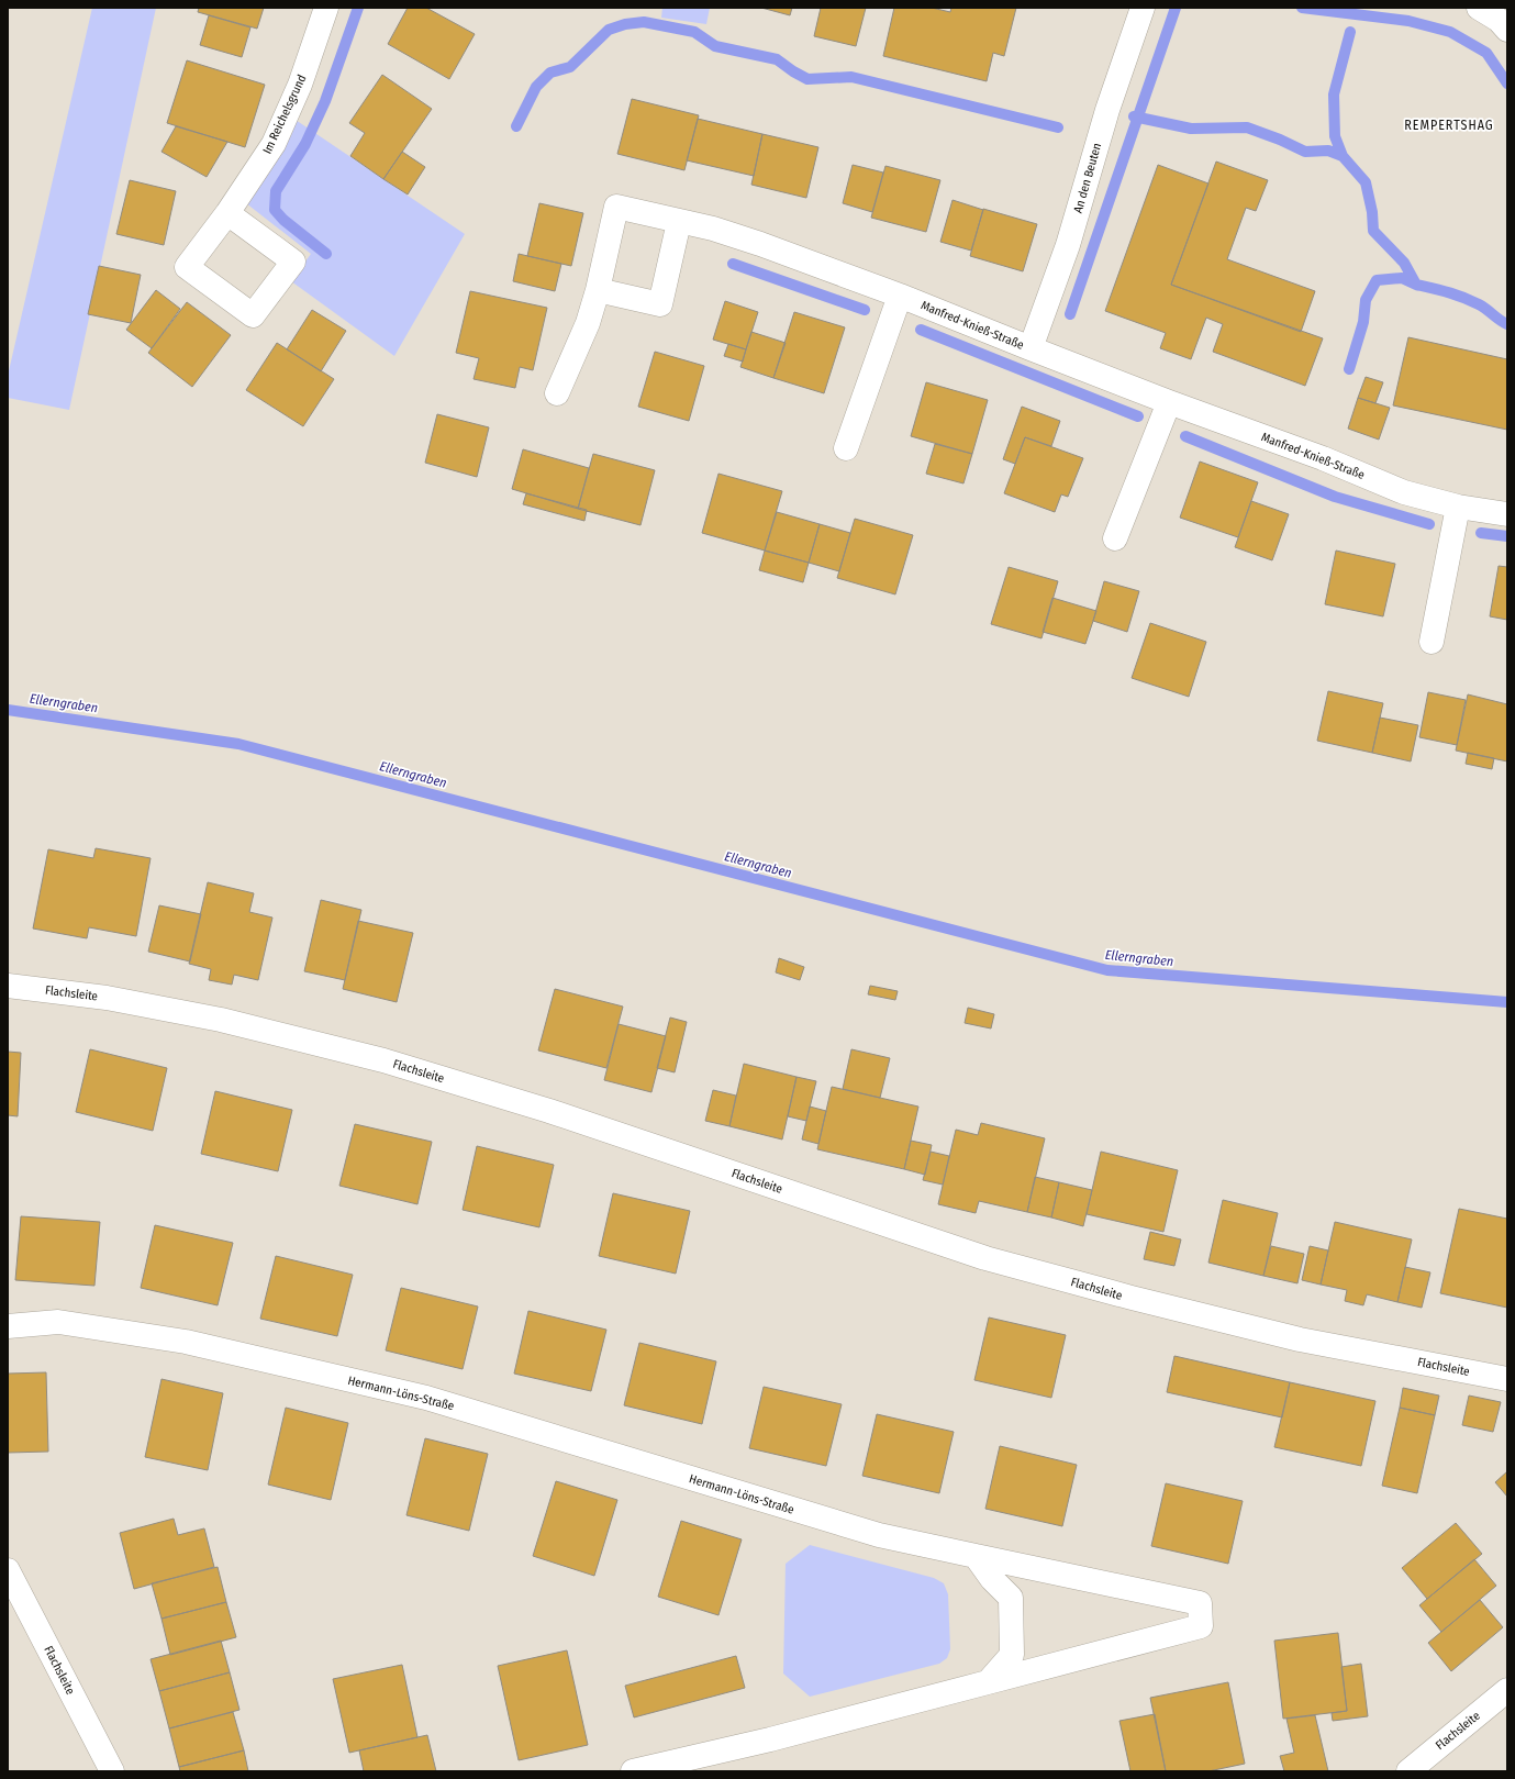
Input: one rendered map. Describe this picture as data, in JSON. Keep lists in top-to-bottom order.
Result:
{
  "streets": {
    "street": [
      "Im Reichelsgrund",
      "An den Beuten",
      "Manfred-Knieß-Straße",
      "Flachsleite",
      "Hermann-Löns-Straße"
    ]
  },
  "crossings": [
    ["An den Beuten", "Manfred-Knieß-Straße"]
  ],
  "districts": ["REMPERTSHAG"],
  "water": ["Ellerngraben"]
}
